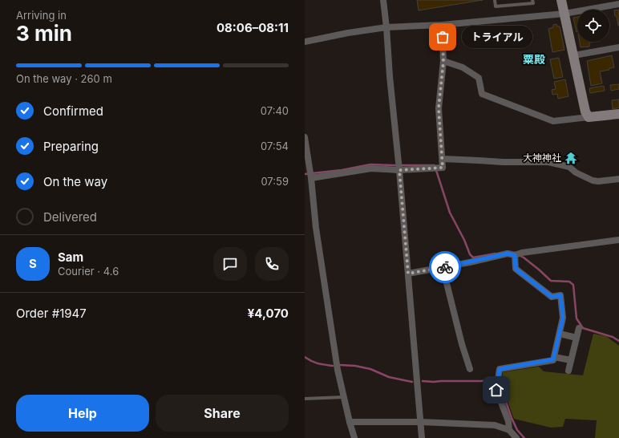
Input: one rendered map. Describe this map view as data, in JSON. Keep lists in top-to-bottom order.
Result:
{
  "districts": ["粟殿"],
  "places": {
    "other": ["トライアル"],
    "temple": ["大神神社"]
  },
  "page": {
    "heading": ["3 min", "Arriving in", "08:06–08:11"],
    "panel": [
      "Sam",
      "Courier · 4.6",
      "Order #1947",
      "¥4,070"
    ],
    "bubble": "トライアル",
    "bar": "On the way · 260 m",
    "list": [
      ["Confirmed", "07:40"],
      ["Preparing", "07:54"],
      ["On the way", "07:59"],
      "Delivered"
    ],
    "round": "S",
    "buttons": ["Help", "Share"]
  }
}
